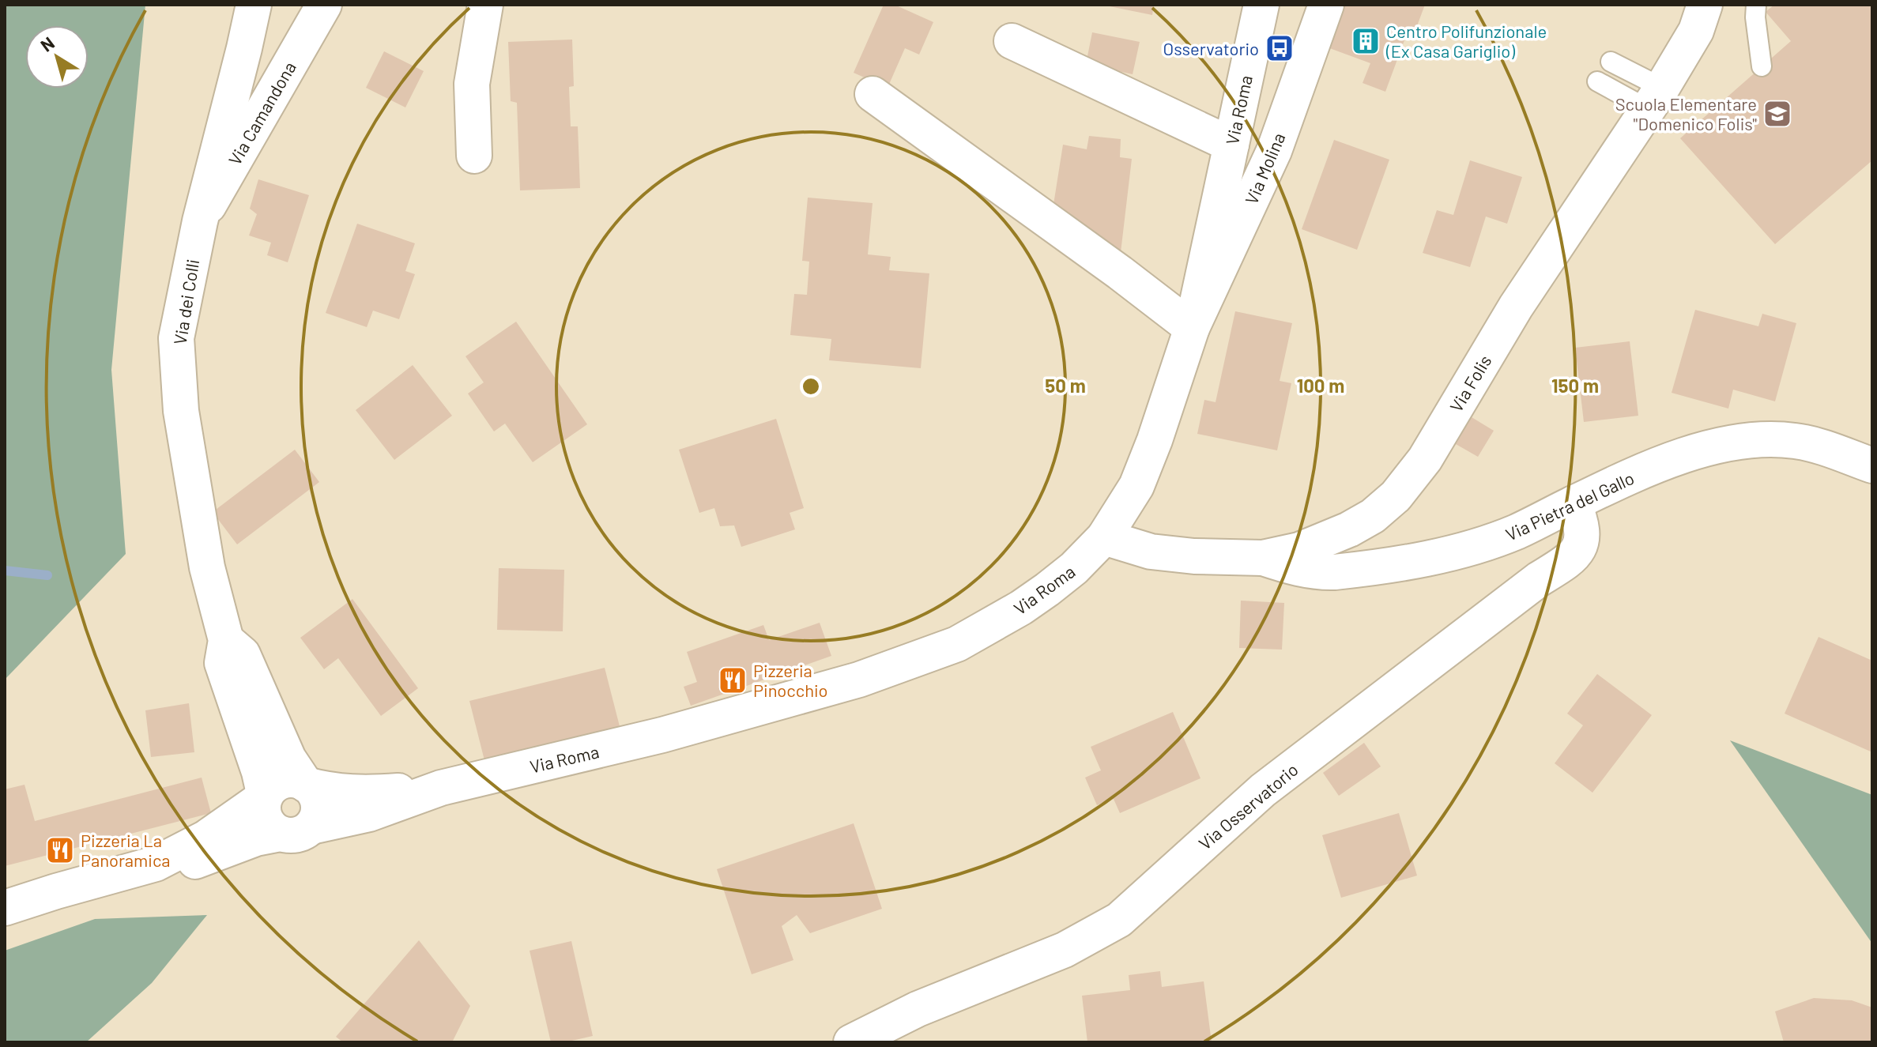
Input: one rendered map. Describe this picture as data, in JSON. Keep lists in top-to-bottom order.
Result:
{
  "streets": {
    "street": [
      "Via Roma",
      "Via Camandona",
      "Via Molina",
      "Via dei Colli",
      "Via Folis",
      "Via Pietra del Gallo",
      "Via Osservatorio"
    ]
  },
  "crossings": [
    ["Via Roma", "Via Molina"],
    ["Via Roma", "Via dei Colli"],
    ["Via Roma", "Via Folis"],
    ["Via Camandona", "Via dei Colli"],
    ["Via Folis", "Via Pietra del Gallo"],
    ["Via Pietra del Gallo", "Via Osservatorio"]
  ],
  "places": {
    "building": ["Centro Polifunzionale (Ex Casa Gariglio)"],
    "bus stop": ["Osservatorio"],
    "school or university": ["Scuola Elementare \"Domenico Folis\""],
    "restaurant": ["Pizzeria Pinocchio", "Pizzeria La Panoramica"]
  },
  "north": "top left",
  "rings": ["50 m", "100 m", "150 m"]
}
